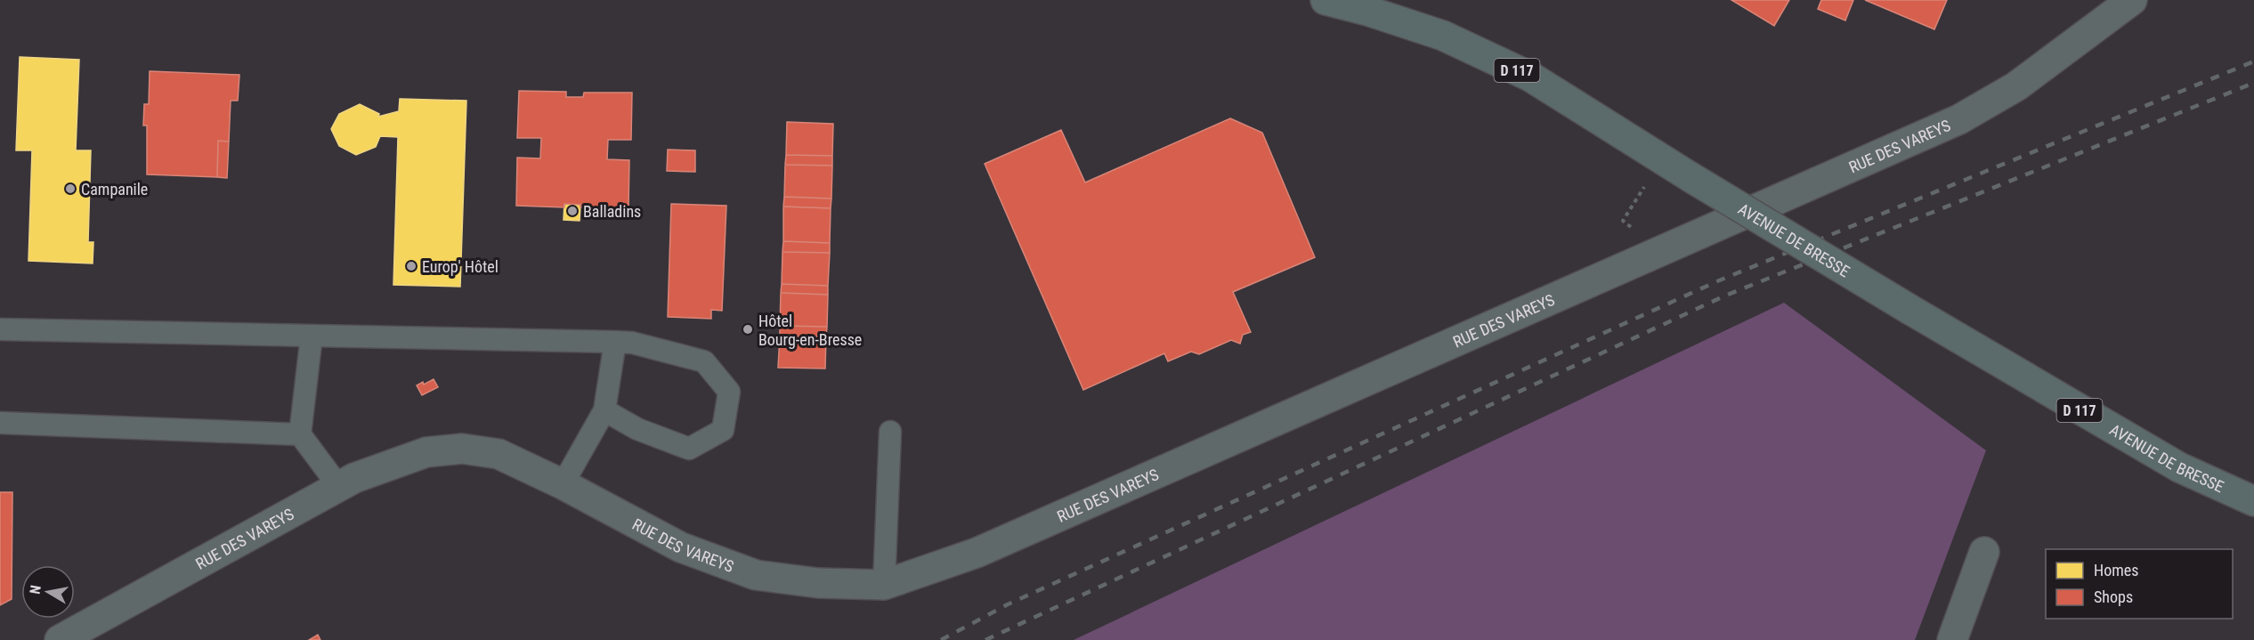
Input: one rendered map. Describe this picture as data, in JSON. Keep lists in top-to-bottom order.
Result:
{
  "streets": {
    "main road": ["D 117", "AVENUE DE BRESSE"],
    "street": ["RUE DES VAREYS"]
  },
  "places": [
    "Campanile",
    "Balladins",
    "Europ' Hôtel",
    "Hôtel Bourg-en-Bresse"
  ],
  "legend": ["Homes", "Shops"],
  "north": "left"
}
